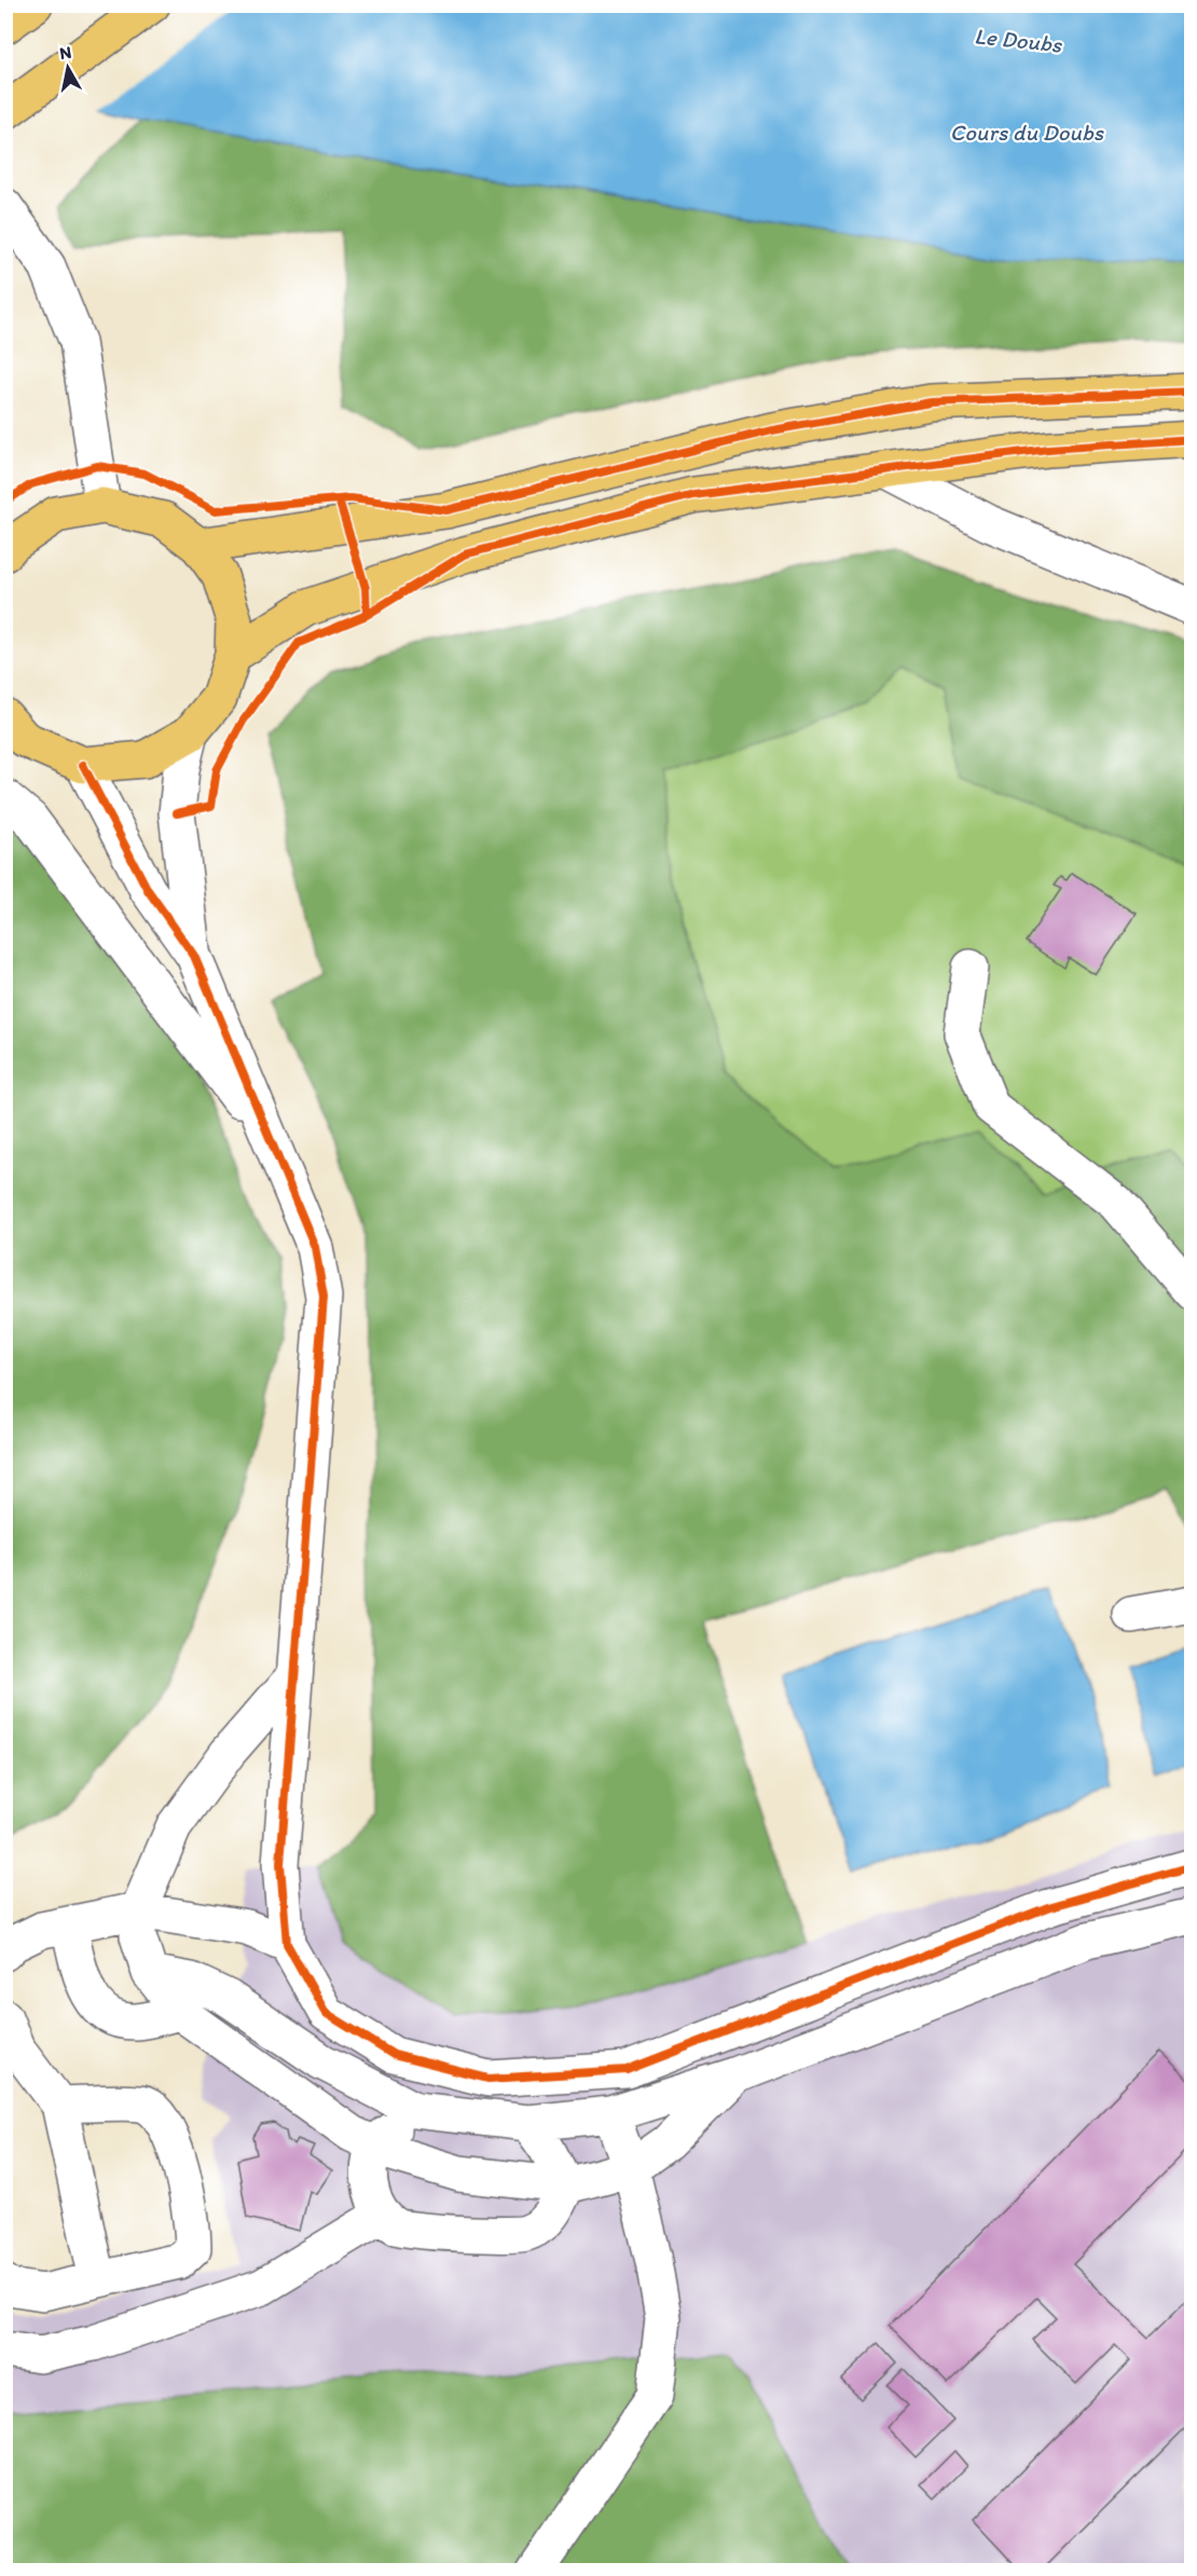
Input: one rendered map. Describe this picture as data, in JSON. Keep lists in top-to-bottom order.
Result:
{
  "water": ["Le Doubs", "Cours du Doubs"],
  "north": "top"
}
